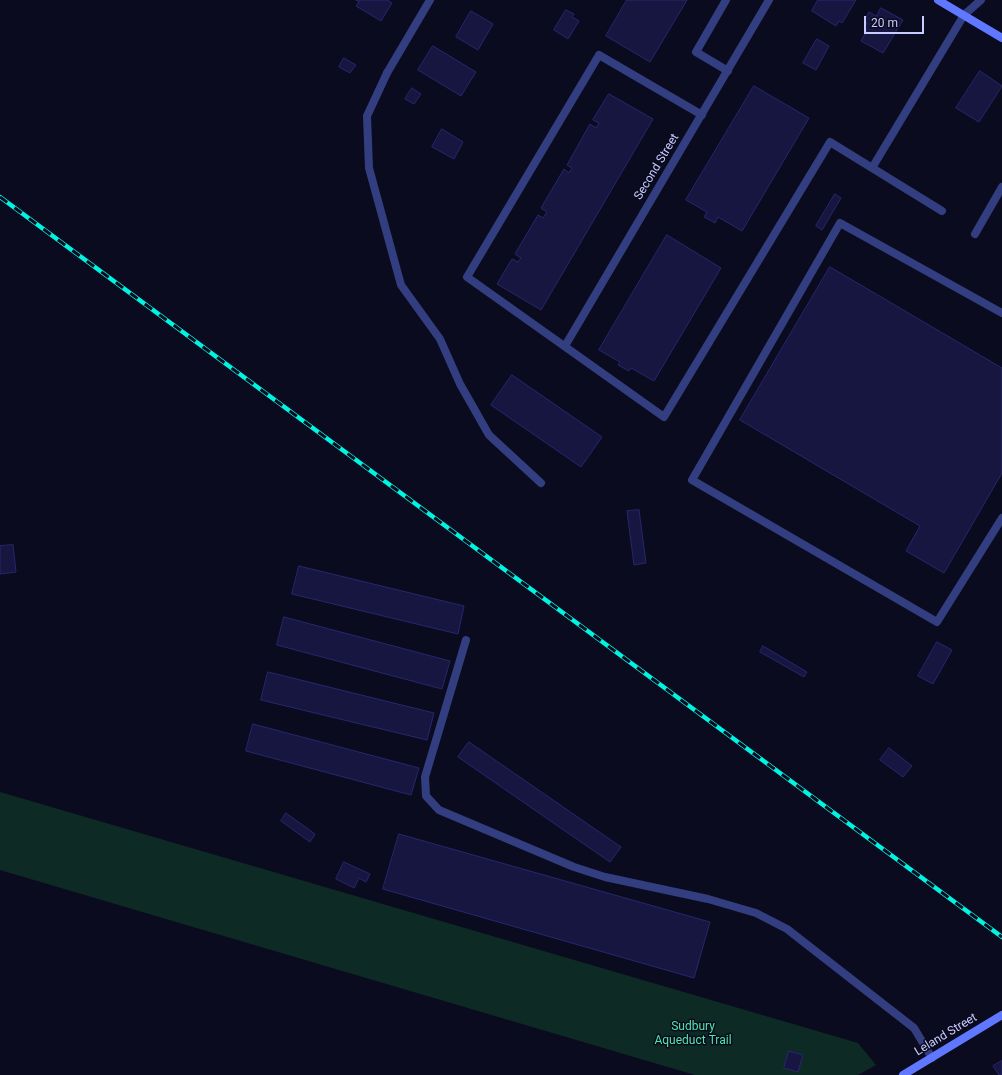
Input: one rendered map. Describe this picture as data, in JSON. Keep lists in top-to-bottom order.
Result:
{
  "streets": {
    "street": ["Second Street", "Leland Street"]
  },
  "parks": ["Sudbury Aqueduct Trail"],
  "scale_bar": "20 m"
}
